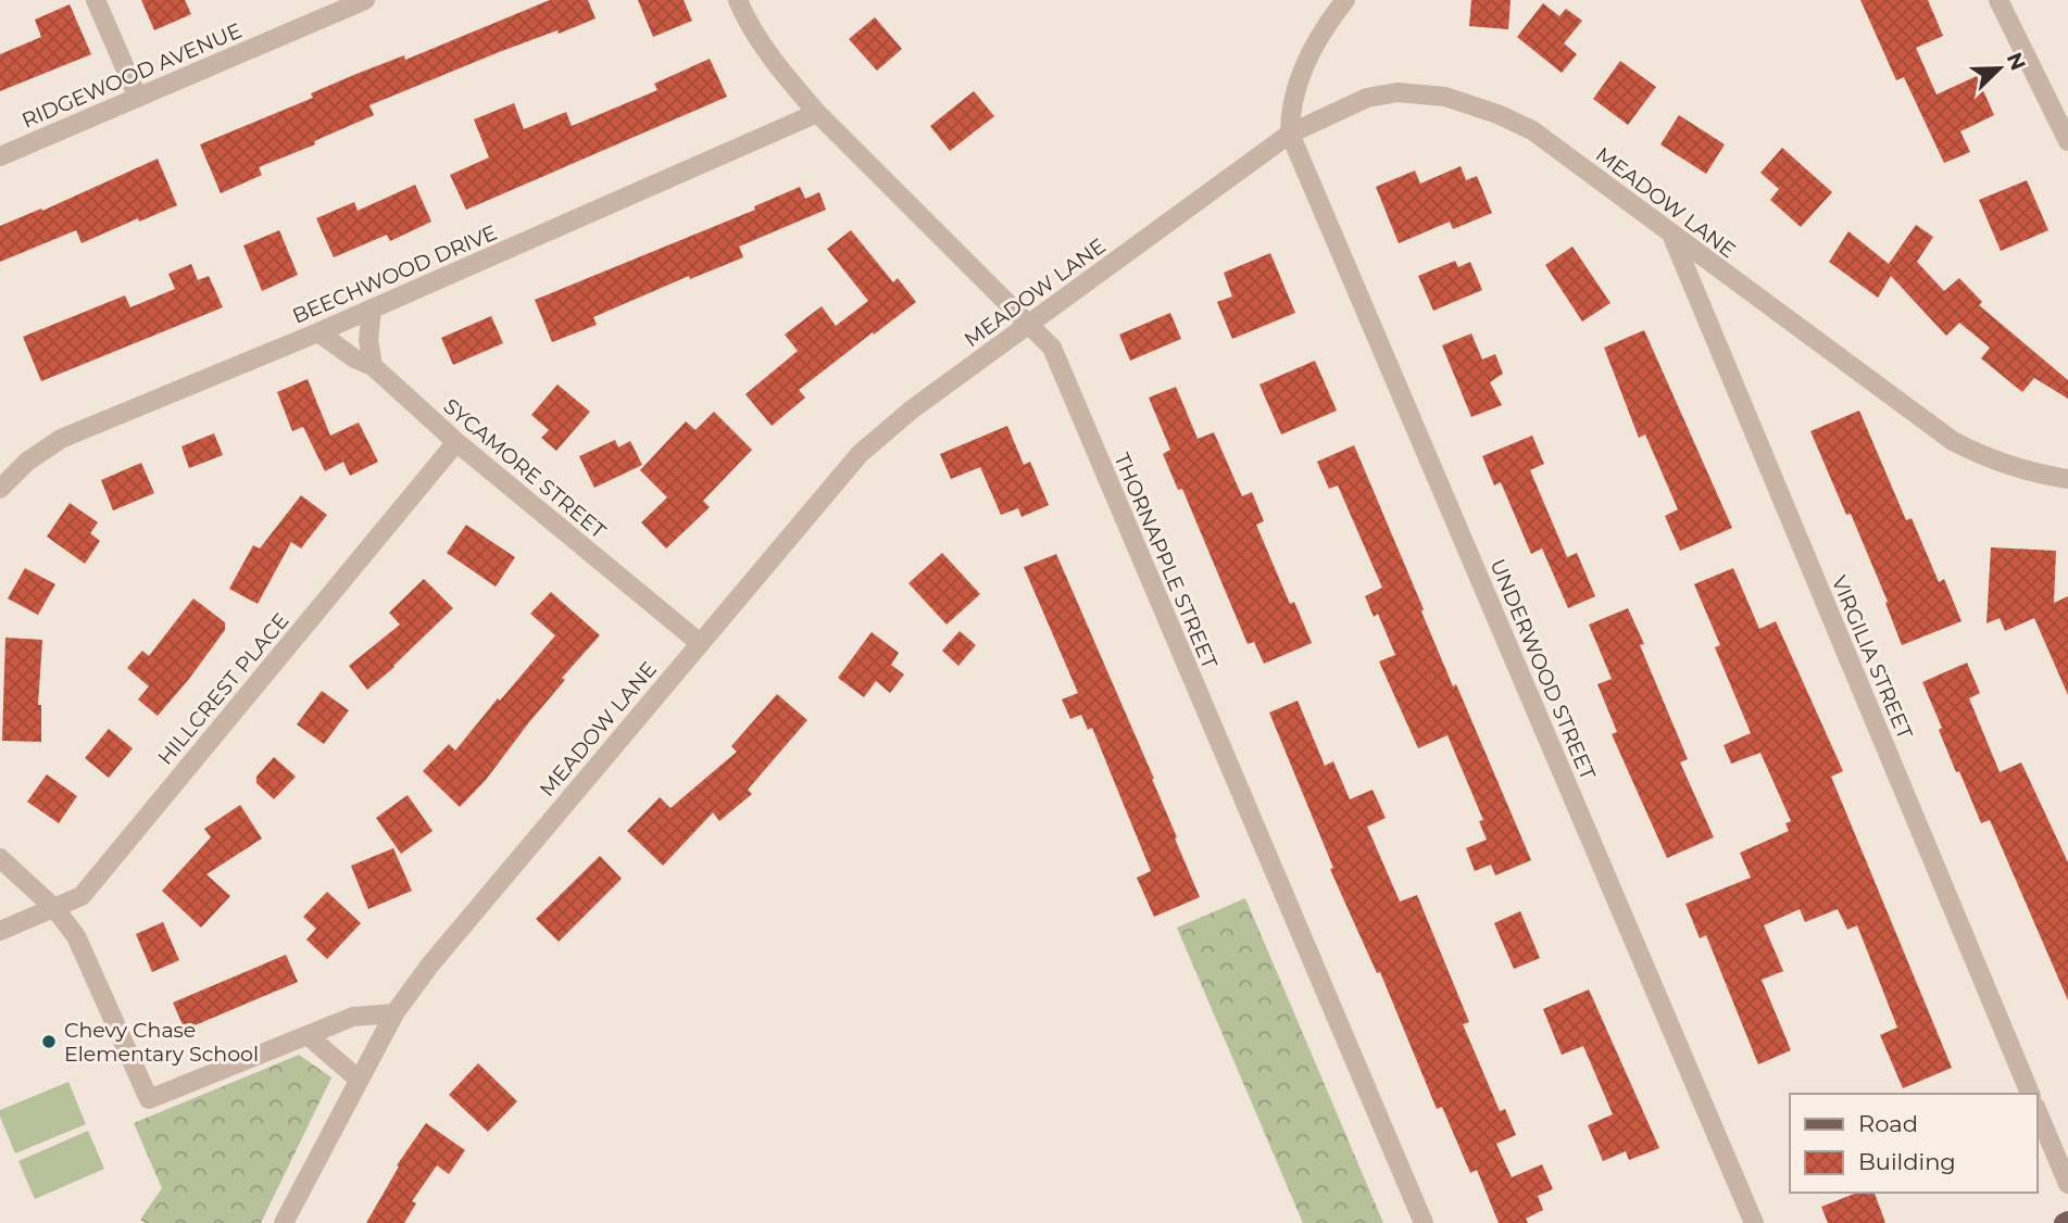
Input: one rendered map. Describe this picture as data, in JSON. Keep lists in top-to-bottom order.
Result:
{
  "streets": {
    "street": [
      "RIDGEWOOD AVENUE",
      "MEADOW LANE",
      "BEECHWOOD DRIVE",
      "SYCAMORE STREET",
      "THORNAPPLE STREET",
      "VIRGILIA STREET",
      "UNDERWOOD STREET",
      "HILLCREST PLACE"
    ]
  },
  "crossings": [
    ["MEADOW LANE", "SYCAMORE STREET"],
    ["MEADOW LANE", "THORNAPPLE STREET"],
    ["MEADOW LANE", "VIRGILIA STREET"],
    ["MEADOW LANE", "UNDERWOOD STREET"],
    ["BEECHWOOD DRIVE", "SYCAMORE STREET"],
    ["BEECHWOOD DRIVE", "THORNAPPLE STREET"],
    ["SYCAMORE STREET", "HILLCREST PLACE"]
  ],
  "places": ["Chevy Chase Elementary School"],
  "legend": ["Road", "Building"],
  "north": "top right"
}
